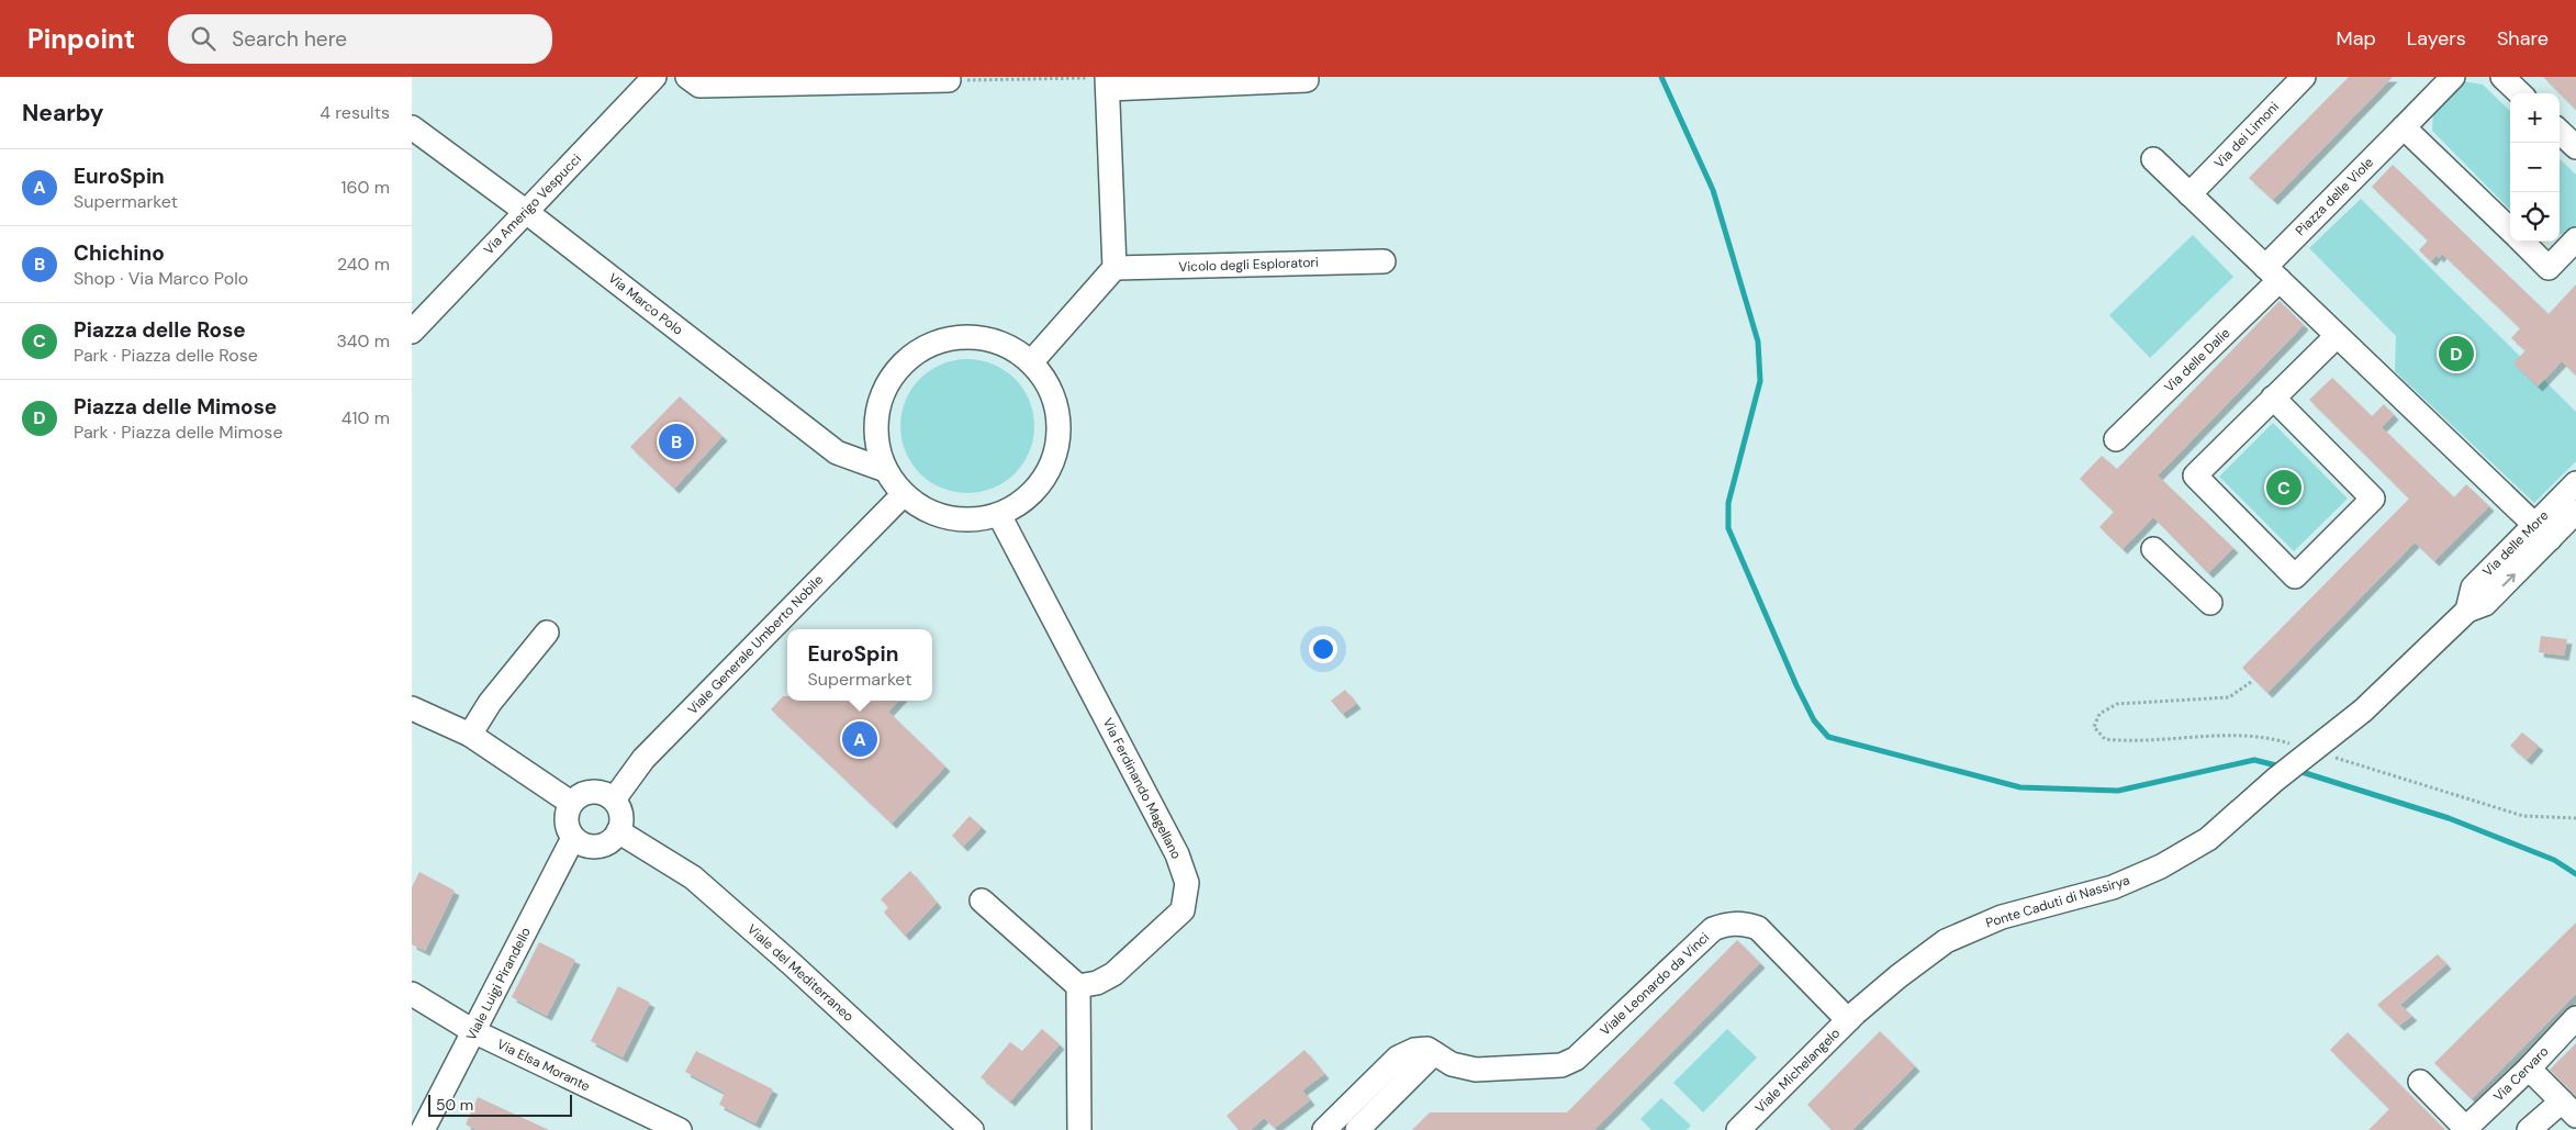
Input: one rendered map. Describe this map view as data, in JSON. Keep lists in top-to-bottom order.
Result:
{
  "streets": {
    "street": [
      "Via dei Limoni",
      "Piazza delle Viole",
      "Via Amerigo Vespucci",
      "Vicolo degli Esploratori",
      "Via Marco Polo",
      "Via delle Dalie",
      "Via delle More",
      "Viale Generale Umberto Nobile",
      "Via Ferdinando Magellano",
      "Ponte Caduti di Nassirya",
      "Viale del Mediterraneo",
      "Viale Luigi Pirandello",
      "Viale Leonardo da Vinci",
      "Via Elsa Morante",
      "Viale Michelangelo",
      "Via Cervaro"
    ]
  },
  "crossings": [
    ["Piazza delle Viole", "Via delle Dalie"],
    ["Via Amerigo Vespucci", "Via Marco Polo"],
    ["Via Marco Polo", "Viale Generale Umberto Nobile"],
    ["Via Marco Polo", "Via Ferdinando Magellano"],
    ["Via delle More", "Ponte Caduti di Nassirya"],
    ["Viale Generale Umberto Nobile", "Via Ferdinando Magellano"],
    ["Viale Generale Umberto Nobile", "Viale del Mediterraneo"],
    ["Viale Generale Umberto Nobile", "Viale Luigi Pirandello"],
    ["Ponte Caduti di Nassirya", "Viale Leonardo da Vinci"],
    ["Ponte Caduti di Nassirya", "Viale Michelangelo"],
    ["Viale del Mediterraneo", "Viale Luigi Pirandello"],
    ["Viale Luigi Pirandello", "Via Elsa Morante"],
    ["Viale Leonardo da Vinci", "Viale Michelangelo"]
  ],
  "scale_bar": "50 m",
  "page": {
    "header": "Pinpoint",
    "search": "Search here",
    "nav": ["Map", "Layers", "Share"],
    "heading": ["Nearby", "4 results"],
    "map_buttons": ["+", "−"],
    "list": [
      {
        "mark": "A",
        "name": "EuroSpin",
        "note": "Supermarket",
        "value": "160 m"
      },
      {
        "mark": "B",
        "name": "Chichino",
        "note": "Shop · Via Marco Polo",
        "value": "240 m"
      },
      {
        "mark": "C",
        "name": "Piazza delle Rose",
        "note": "Park · Piazza delle Rose",
        "value": "340 m"
      },
      {
        "mark": "D",
        "name": "Piazza delle Mimose",
        "note": "Park · Piazza delle Mimose",
        "value": "410 m"
      }
    ],
    "pins": [
      "D",
      "B",
      "C",
      "A"
    ],
    "popup": ["EuroSpin", "Supermarket"],
    "scale": "50 m"
  }
}
